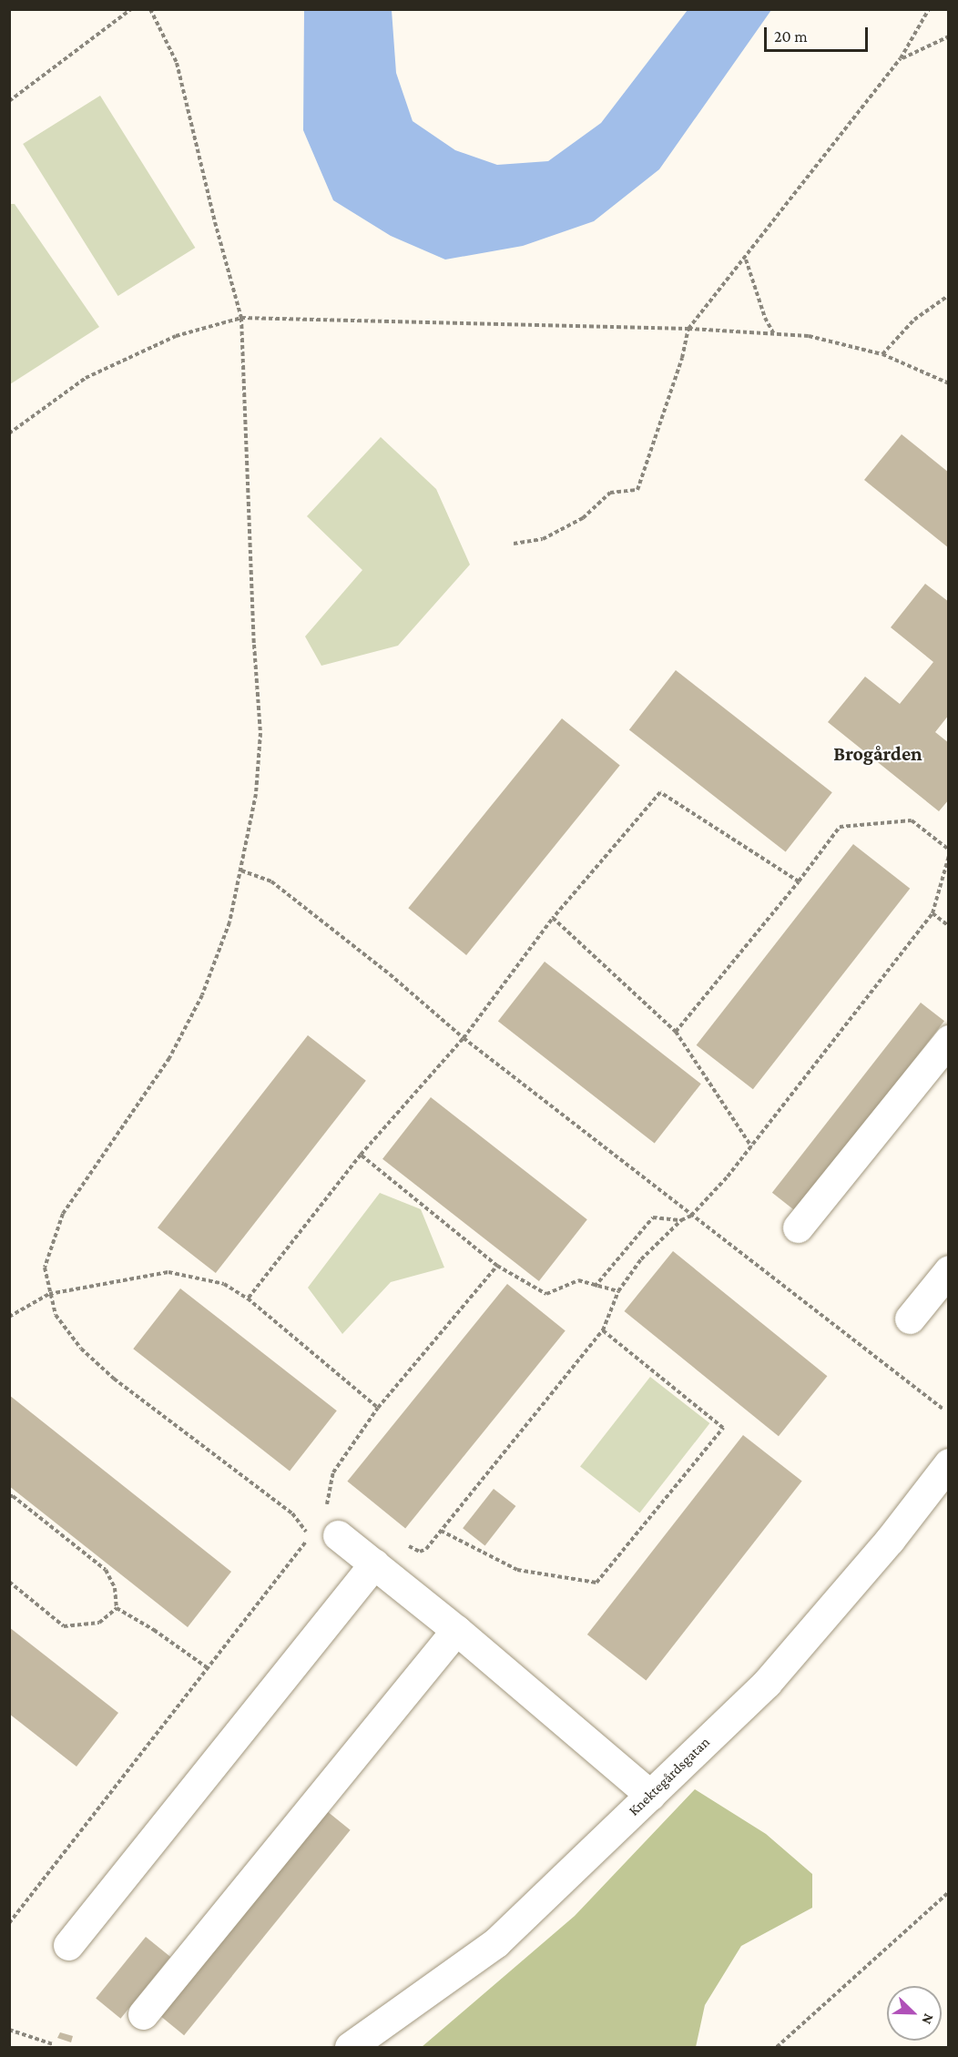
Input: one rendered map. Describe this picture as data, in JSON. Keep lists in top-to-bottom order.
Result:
{
  "streets": {
    "street": ["Knektegårdsgatan"]
  },
  "districts": ["Brogården"],
  "scale_bar": "20 m",
  "north": "bottom right"
}
